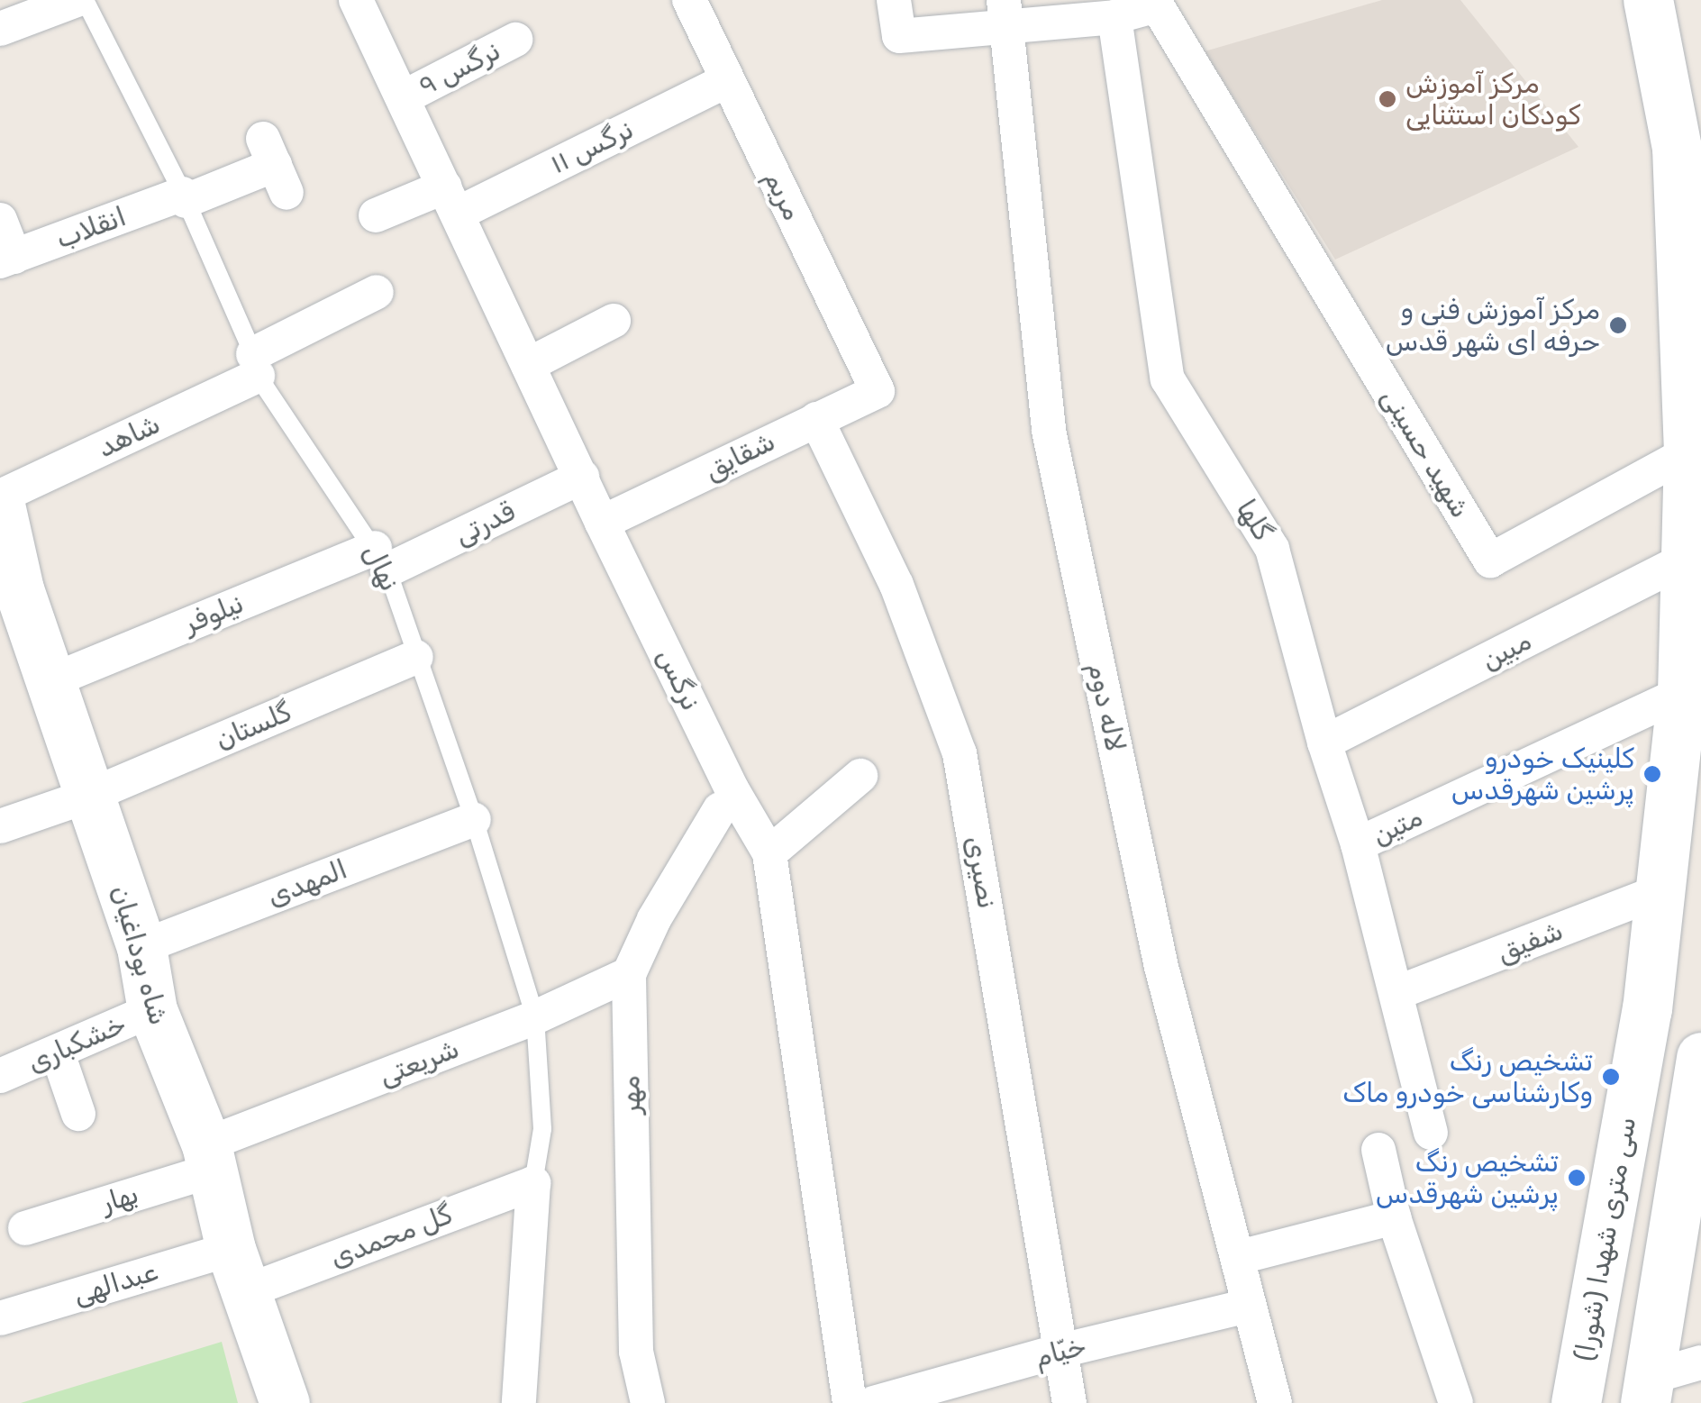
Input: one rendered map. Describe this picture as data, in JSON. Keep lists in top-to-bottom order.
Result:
{
  "streets": {
    "main road": ["شاه بوداغیان", "سی متری شهدا (شورا)"],
    "street": [
      "نرگس ۹",
      "نرگس ۱۱",
      "مریم",
      "انقلاب",
      "شاهد",
      "شهید حسینی",
      "شقایق",
      "گلها",
      "قدرتی",
      "نیلوفر",
      "مبین",
      "نرگس",
      "لاله دوم",
      "گلستان",
      "متین",
      "نصیری",
      "المهدی",
      "شفیق",
      "خشکباری",
      "شریعتی",
      "مهر",
      "بهار",
      "گل محمدی",
      "عبدالهی",
      "خیّام"
    ],
    "lane": ["نهال"]
  },
  "crossings": [
    ["نرگس ۹", "نرگس"],
    ["نرگس ۱۱", "مریم"],
    ["نرگس ۱۱", "نرگس"],
    ["مریم", "شقایق"],
    ["انقلاب", "نهال"],
    ["شاهد", "نهال"],
    ["شهید حسینی", "گلها"],
    ["شهید حسینی", "سی متری شهدا (شورا)"],
    ["شقایق", "نرگس"],
    ["شقایق", "نصیری"],
    ["گلها", "مبین"],
    ["گلها", "متین"],
    ["گلها", "شفیق"],
    ["قدرتی", "نهال"],
    ["قدرتی", "نیلوفر"],
    ["قدرتی", "نرگس"],
    ["نهال", "نیلوفر"],
    ["نهال", "گلستان"],
    ["نهال", "المهدی"],
    ["نهال", "شریعتی"],
    ["نهال", "گل محمدی"],
    ["نیلوفر", "شاه بوداغیان"],
    ["مبین", "سی متری شهدا (شورا)"],
    ["لاله دوم", "خیّام"],
    ["گلستان", "شاه بوداغیان"],
    ["متین", "سی متری شهدا (شورا)"],
    ["نصیری", "خیّام"],
    ["المهدی", "شاه بوداغیان"],
    ["شفیق", "سی متری شهدا (شورا)"],
    ["شاه بوداغیان", "خشکباری"],
    ["شاه بوداغیان", "شریعتی"],
    ["شاه بوداغیان", "بهار"],
    ["شاه بوداغیان", "گل محمدی"],
    ["شاه بوداغیان", "عبدالهی"],
    ["شریعتی", "مهر"],
    ["شریعتی", "بهار"],
    ["گل محمدی", "عبدالهی"]
  ],
  "places": [
    "مرکز آموزش کودکان استثنایی",
    "مرکز آموزش فنی و حرفه ای شهر قدس",
    "کلینیک خودرو پرشین شهرقدس",
    "تشخیص رنگ وکارشناسی خودرو ماک",
    "تشخیص رنگ پرشین شهرقدس"
  ]
}
